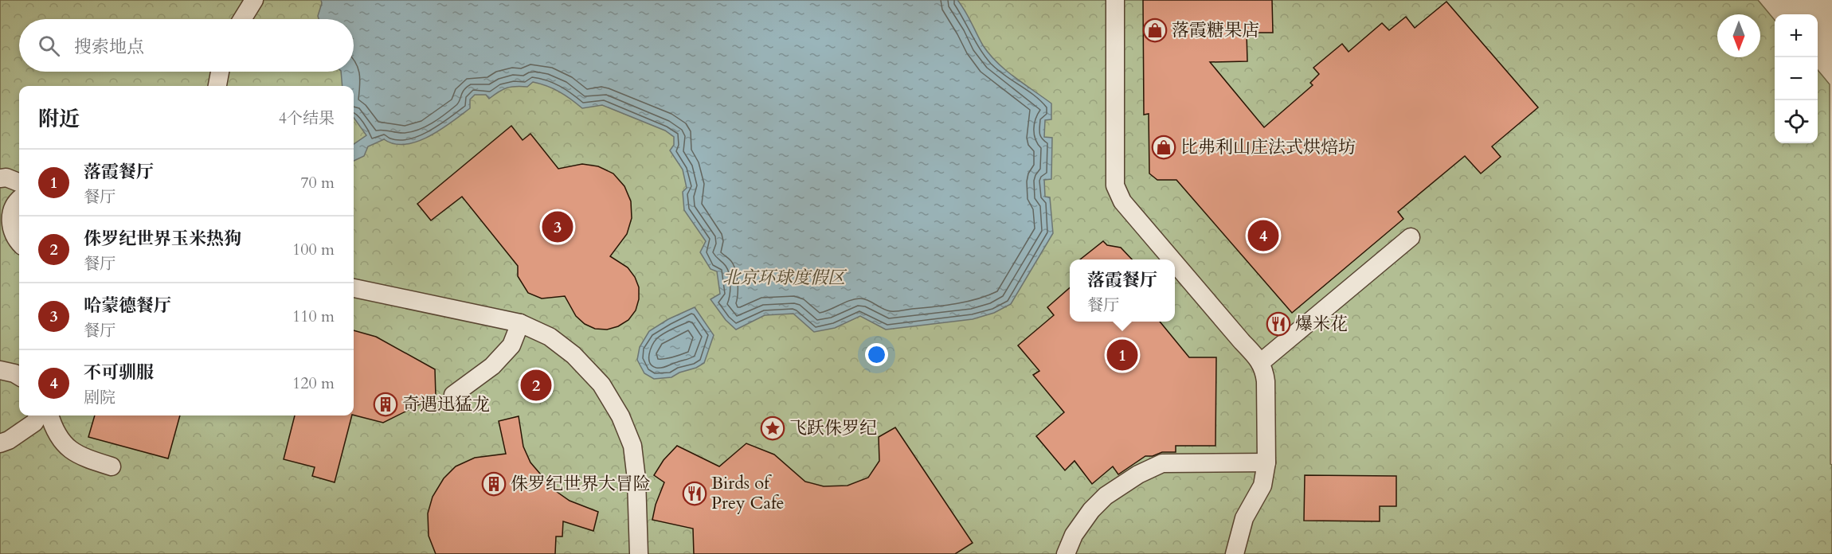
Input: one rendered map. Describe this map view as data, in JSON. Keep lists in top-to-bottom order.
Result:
{
  "parks": ["北京环球度假区"],
  "places": {
    "shop": ["落霞糖果店", "比弗利山庄法式烘焙坊"],
    "restaurant": ["爆米花", "Birds of Prey Cafe"],
    "building": ["奇遇迅猛龙", "侏罗纪世界大冒险"],
    "place": ["飞跃侏罗纪"]
  },
  "north": "bottom",
  "page": {
    "map_buttons": ["+", "−"],
    "search": "搜索地点",
    "heading": ["附近", "4个结果"],
    "list": [
      {
        "mark": "1",
        "name": "落霞餐厅",
        "note": "餐厅",
        "value": "70 m"
      },
      {
        "mark": "2",
        "name": "侏罗纪世界玉米热狗",
        "note": "餐厅",
        "value": "100 m"
      },
      {
        "mark": "3",
        "name": "哈蒙德餐厅",
        "note": "餐厅",
        "value": "110 m"
      },
      {
        "mark": "4",
        "name": "不可驯服",
        "note": "剧院",
        "value": "120 m"
      }
    ],
    "pins": [
      "3",
      "4",
      "1",
      "2"
    ],
    "popup": ["落霞餐厅", "餐厅"]
  }
}
